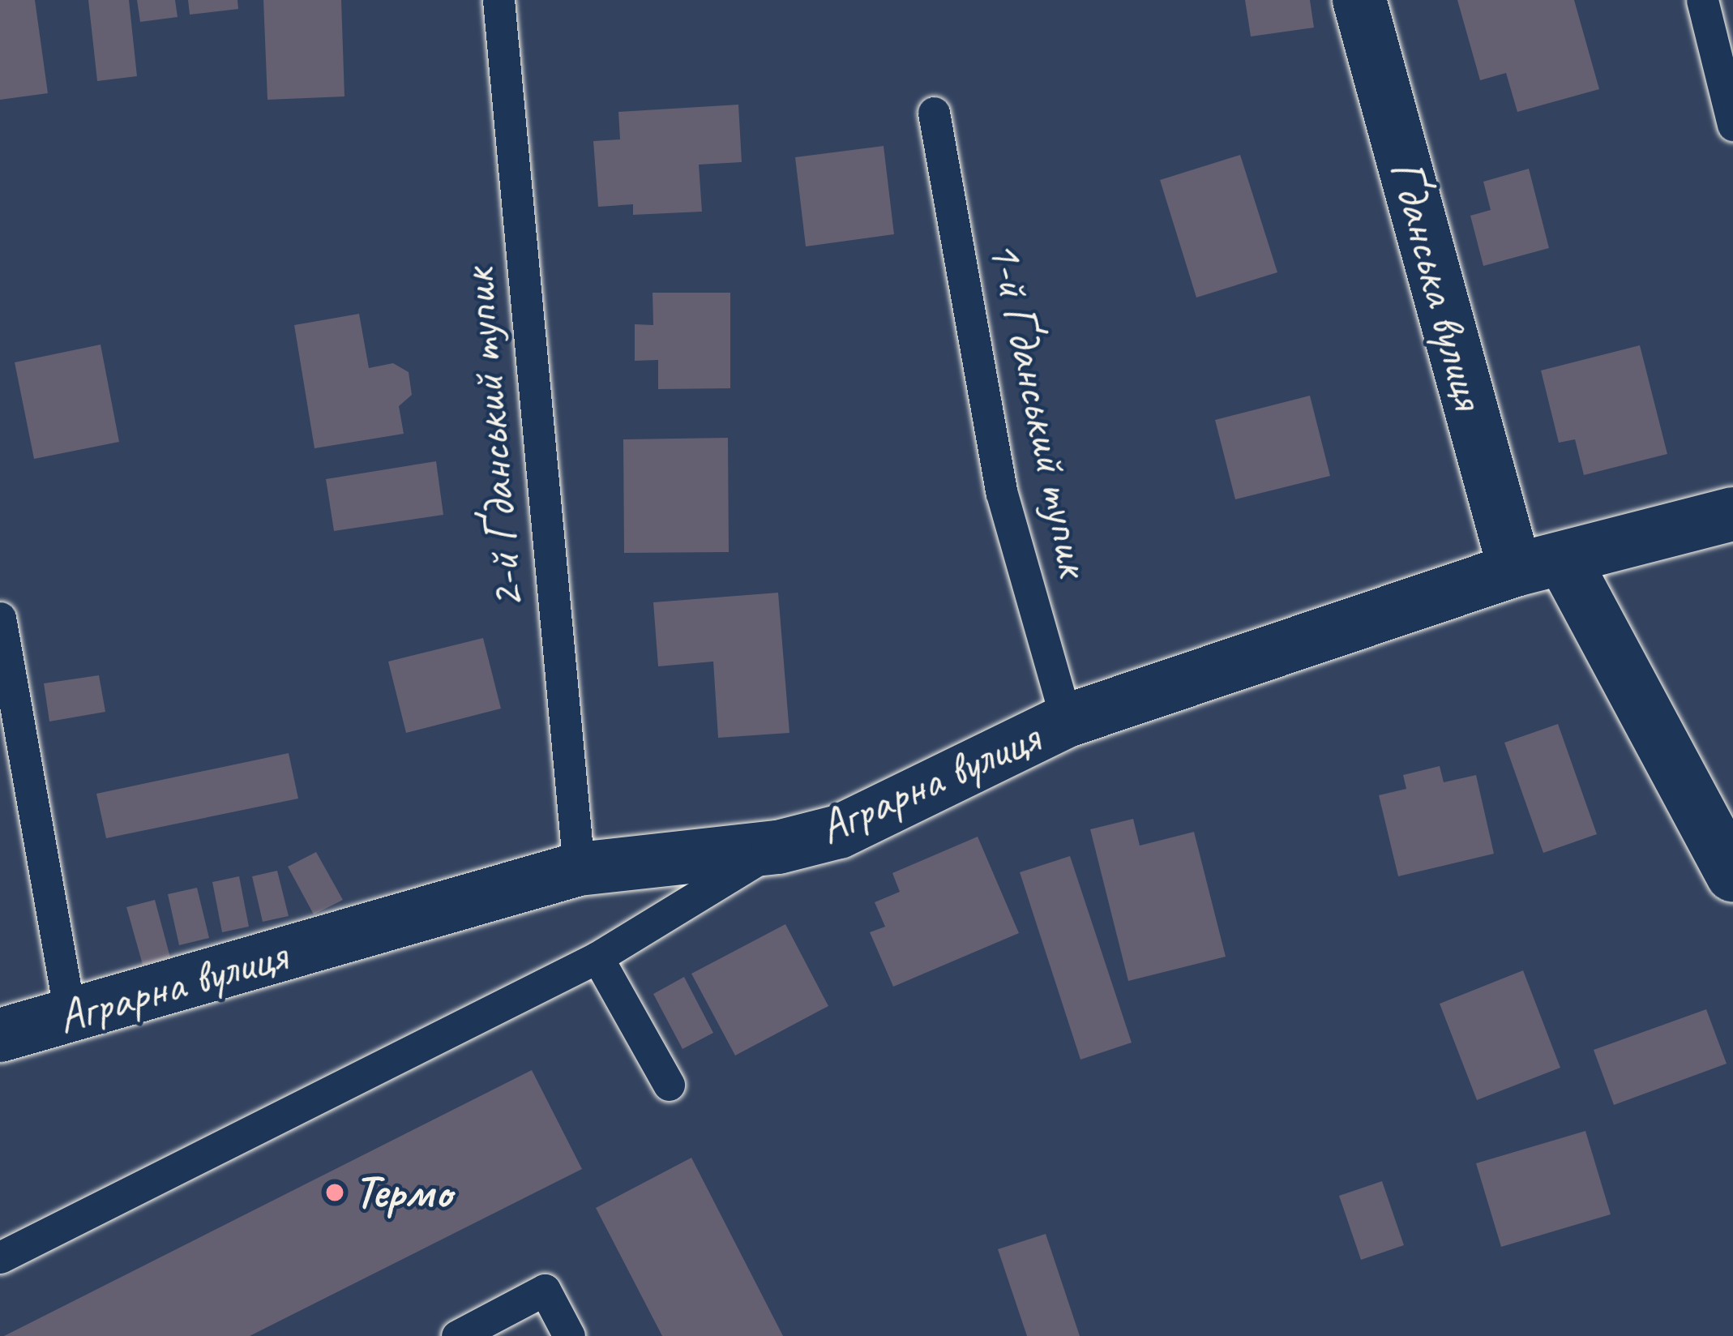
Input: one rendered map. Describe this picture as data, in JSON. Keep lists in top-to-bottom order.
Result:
{
  "streets": {
    "street": ["Ґданська вулиця", "Аграрна вулиця"],
    "lane": ["1-й Ґданський тупик", "2-й Ґданський тупик"]
  },
  "crossings": [
    ["Ґданська вулиця", "Аграрна вулиця"],
    ["1-й Ґданський тупик", "Аграрна вулиця"],
    ["2-й Ґданський тупик", "Аграрна вулиця"]
  ],
  "places": ["Термо"]
}
